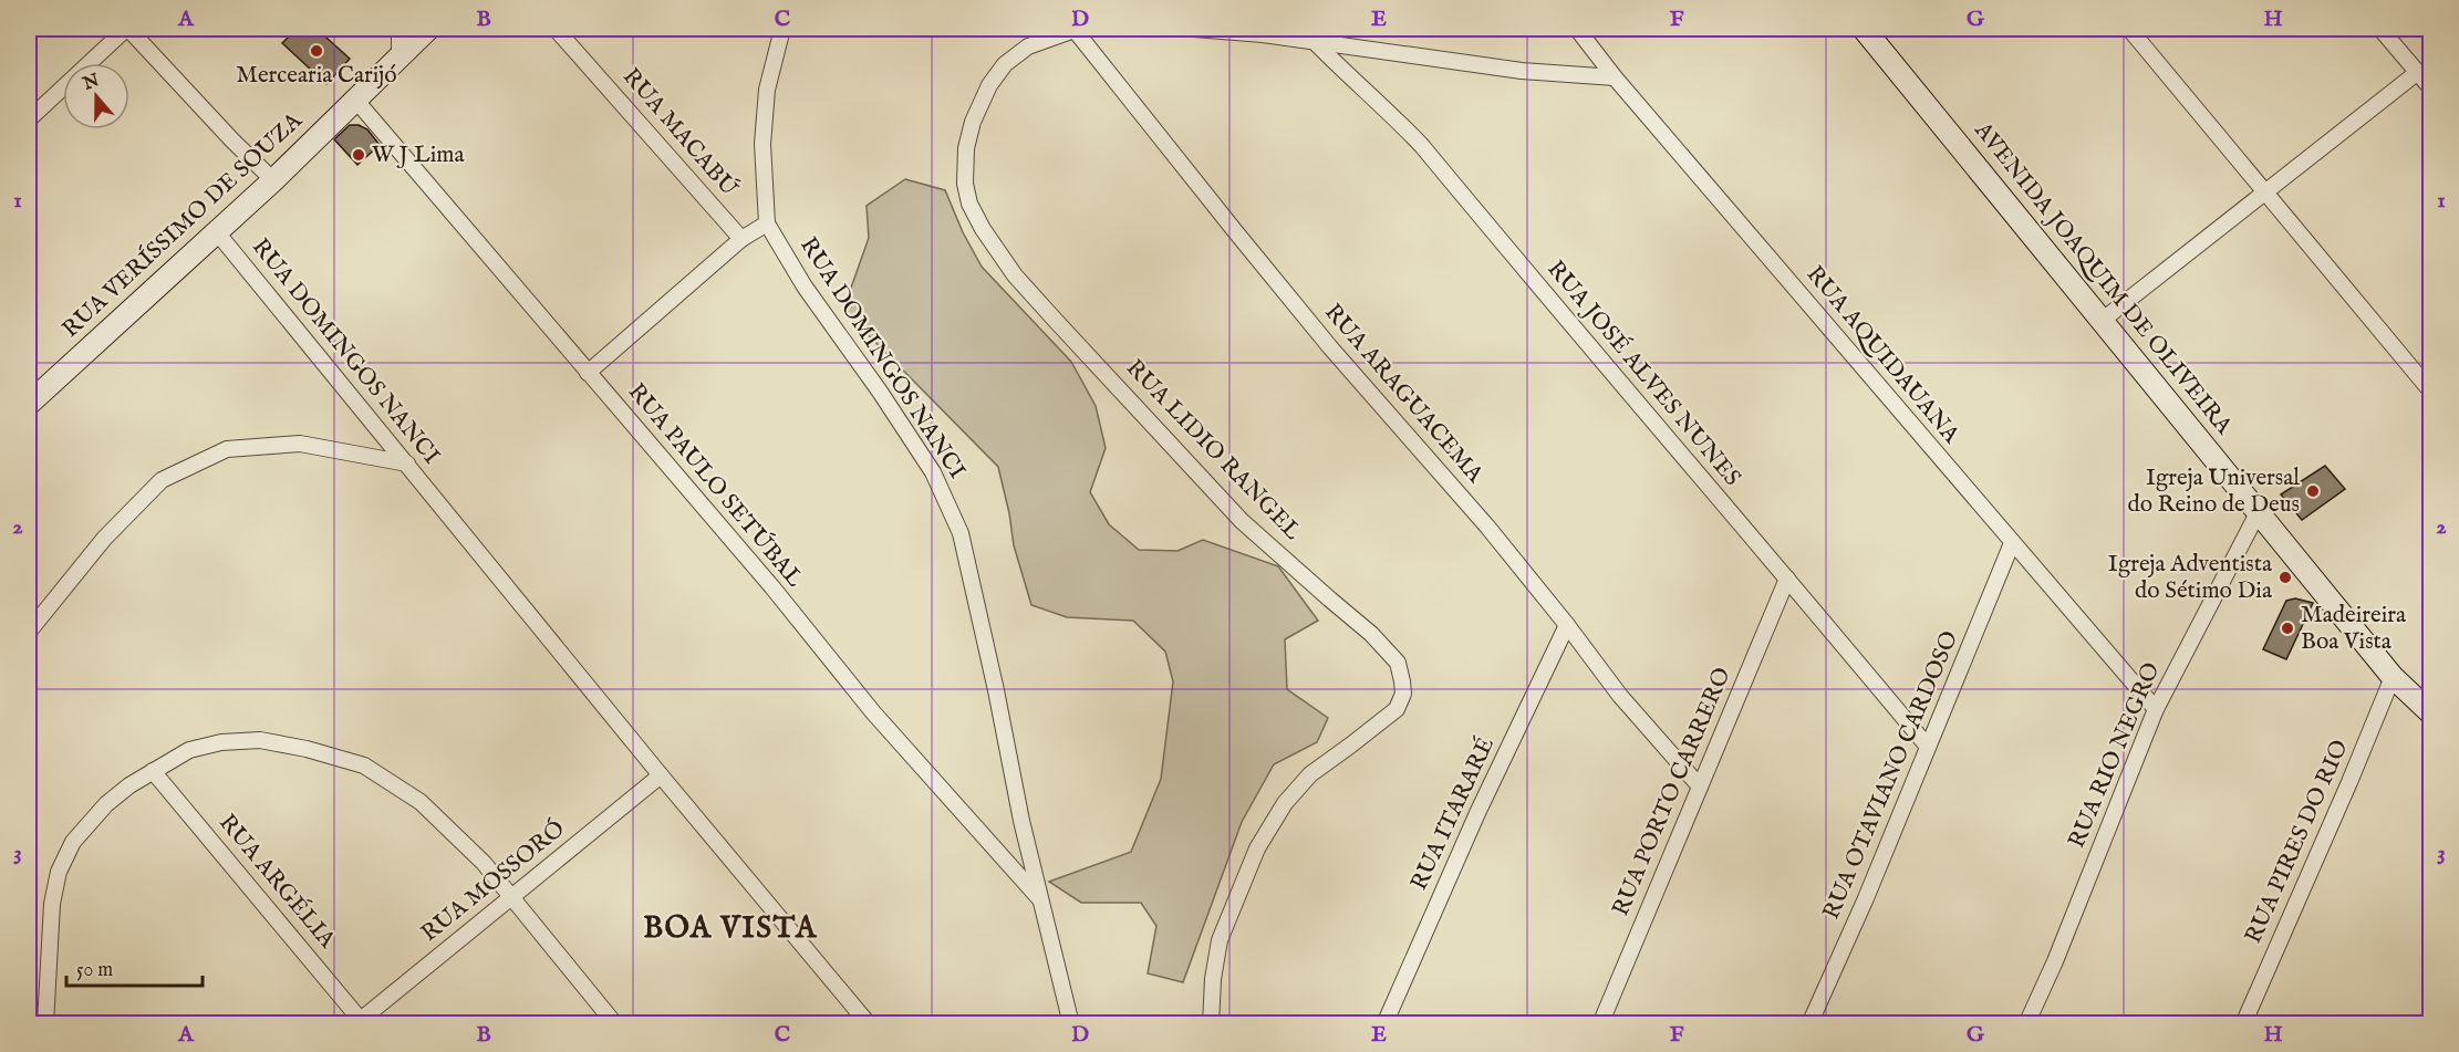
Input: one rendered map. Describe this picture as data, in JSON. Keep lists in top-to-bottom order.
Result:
{
  "streets": {
    "main road": ["RUA VERÍSSIMO DE SOUZA", "AVENIDA JOAQUIM DE OLIVEIRA"],
    "street": [
      "RUA MACABÚ",
      "RUA DOMINGOS NANCI",
      "RUA AQUIDAUANA",
      "RUA JOSÉ ALVES NUNES",
      "RUA ARAGUACEMA",
      "RUA LIDIO RANGEL",
      "RUA PAULO SETÚBAL",
      "RUA RIO NEGRO",
      "RUA OTAVIANO CARDOSO",
      "RUA PORTO CARRERO",
      "RUA ITARARÉ",
      "RUA PIRES DO RIO",
      "RUA ARGÉLIA",
      "RUA MOSSORÓ"
    ]
  },
  "crossings": [
    ["RUA VERÍSSIMO DE SOUZA", "RUA DOMINGOS NANCI"],
    ["RUA VERÍSSIMO DE SOUZA", "RUA PAULO SETÚBAL"],
    ["AVENIDA JOAQUIM DE OLIVEIRA", "RUA RIO NEGRO"],
    ["AVENIDA JOAQUIM DE OLIVEIRA", "RUA PIRES DO RIO"],
    ["RUA DOMINGOS NANCI", "RUA PAULO SETÚBAL"],
    ["RUA DOMINGOS NANCI", "RUA MOSSORÓ"],
    ["RUA AQUIDAUANA", "RUA RIO NEGRO"],
    ["RUA AQUIDAUANA", "RUA OTAVIANO CARDOSO"],
    ["RUA JOSÉ ALVES NUNES", "RUA OTAVIANO CARDOSO"],
    ["RUA JOSÉ ALVES NUNES", "RUA PORTO CARRERO"],
    ["RUA ARAGUACEMA", "RUA LIDIO RANGEL"],
    ["RUA ARAGUACEMA", "RUA PORTO CARRERO"],
    ["RUA ARAGUACEMA", "RUA ITARARÉ"],
    ["RUA ARGÉLIA", "RUA MOSSORÓ"]
  ],
  "districts": ["BOA VISTA"],
  "places": [
    "Mercearia Carijó",
    "W J Lima",
    "Igreja Universal do Reino de Deus",
    "Igreja Adventista do Sétimo Dia",
    "Madeireira Boa Vista"
  ],
  "scale_bar": "50 m",
  "north": "top",
  "grid": {
    "columns": [
      "A",
      "B",
      "C",
      "D",
      "E",
      "F",
      "G",
      "H"
    ],
    "rows": ["1", "2", "3"]
  }
}
